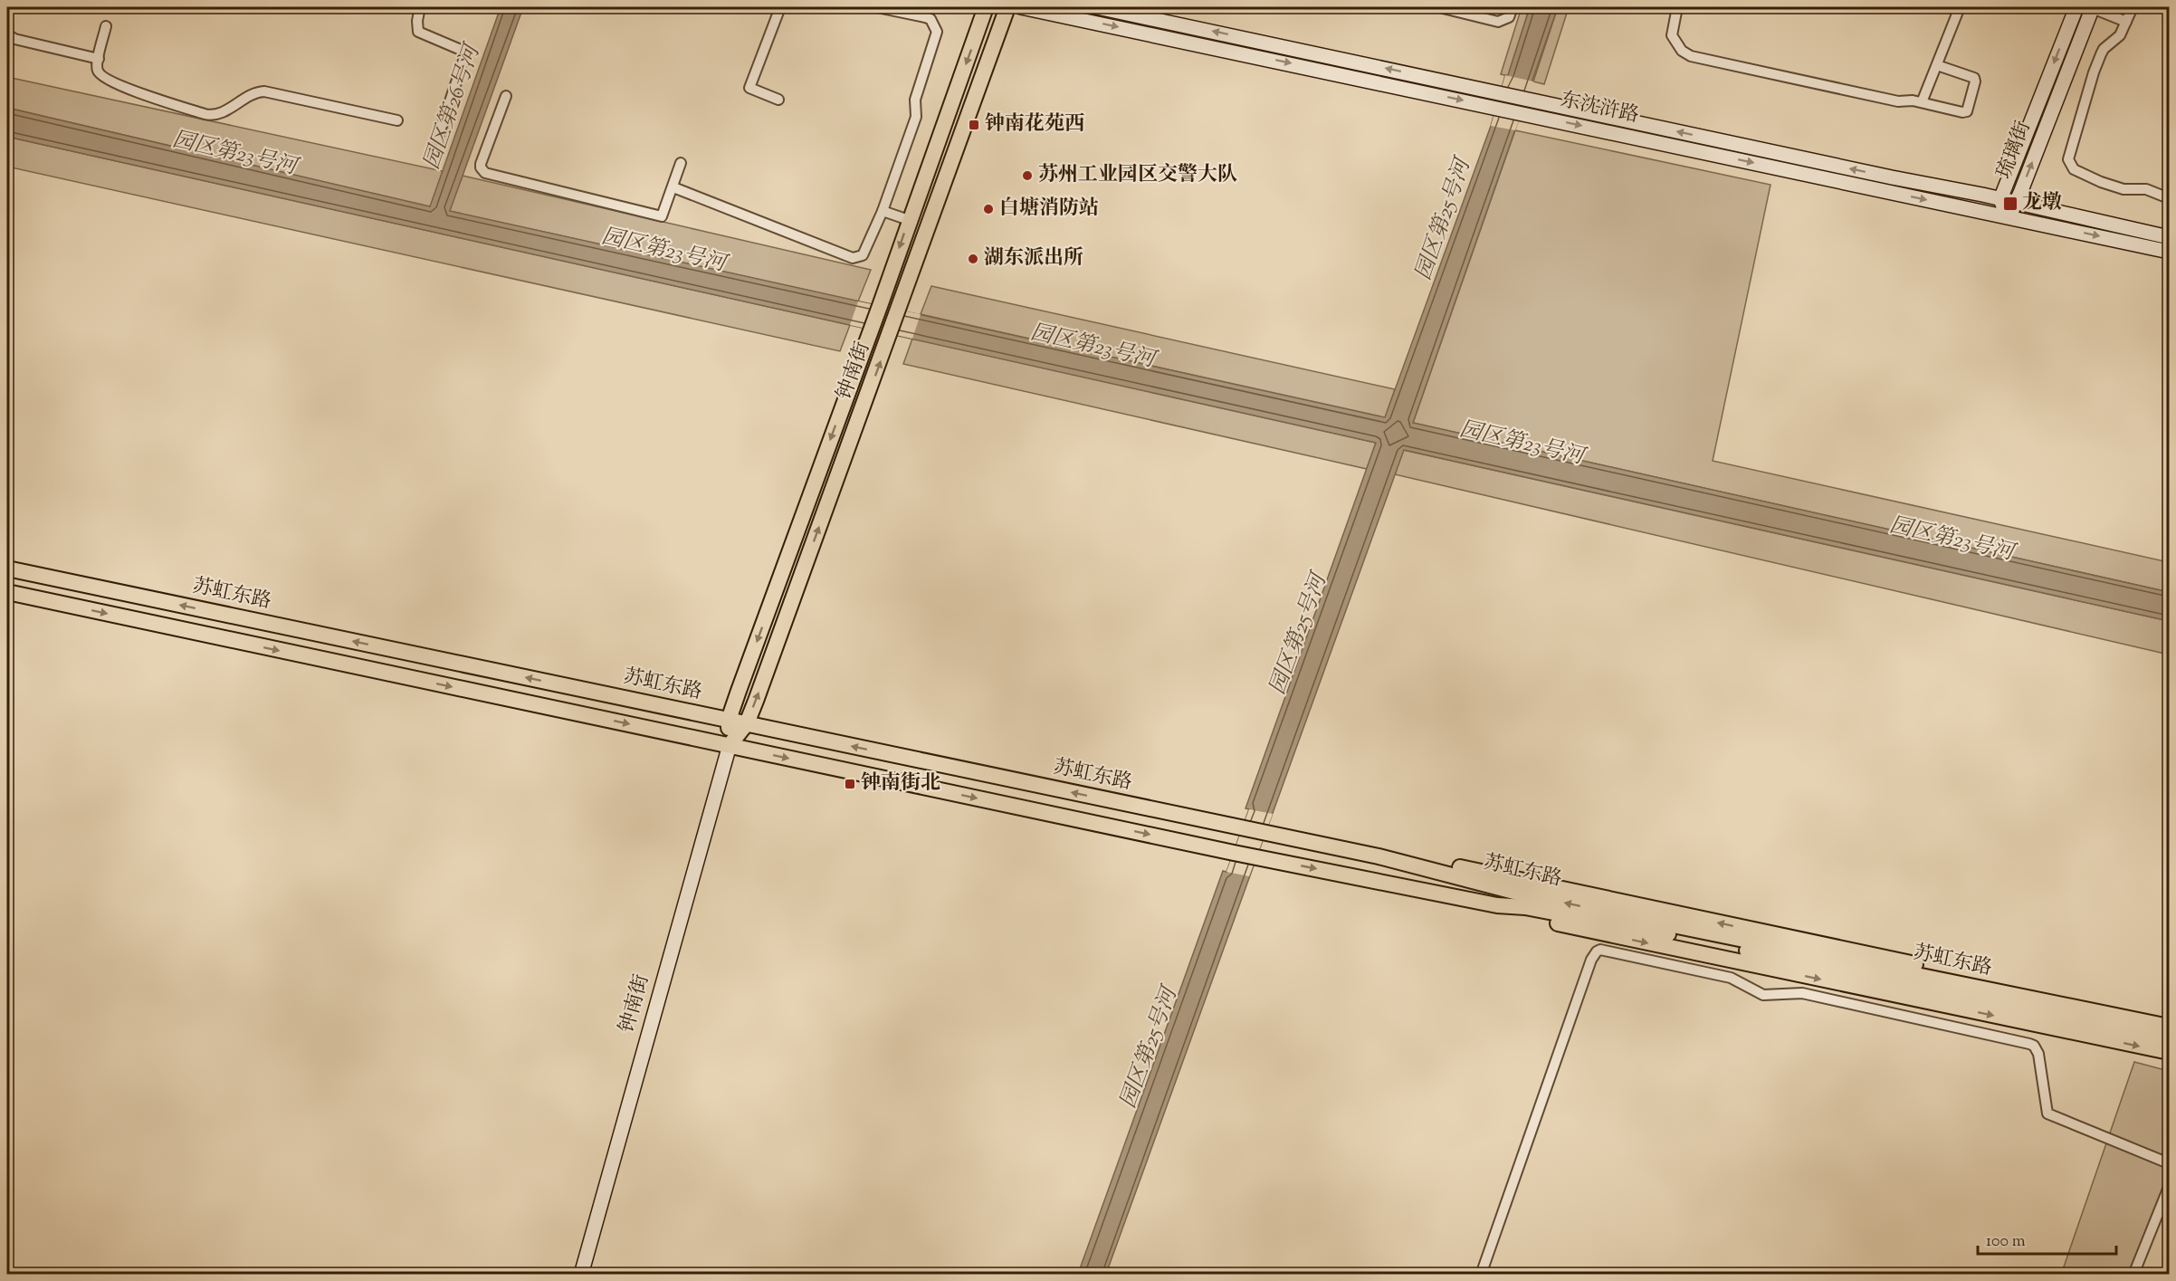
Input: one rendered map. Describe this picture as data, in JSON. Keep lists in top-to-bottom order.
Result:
{
  "streets": {
    "main road": [
      "东沈浒路",
      "琉璃街",
      "钟南街",
      "苏虹东路"
    ]
  },
  "crossings": [
    ["东沈浒路", "琉璃街"],
    ["钟南街", "苏虹东路"]
  ],
  "water": ["园区第26号河", "园区第23号河", "园区第25号河"],
  "places": {
    "transit": ["钟南花苑西", "龙墩", "钟南街北"],
    "other": ["苏州工业园区交警大队", "白塘消防站", "湖东派出所"]
  },
  "scale_bar": "100 m"
}
